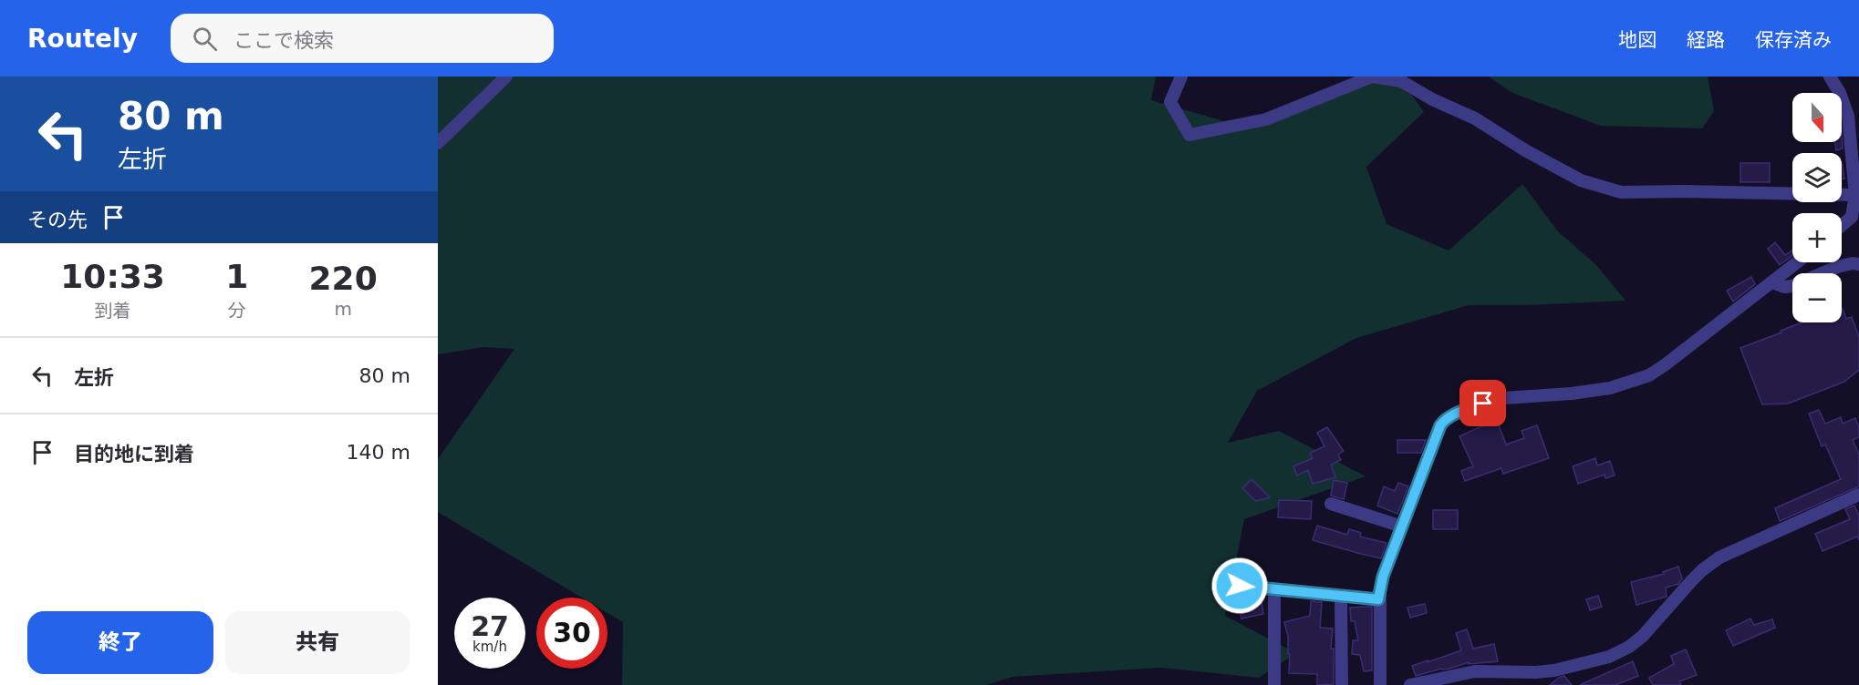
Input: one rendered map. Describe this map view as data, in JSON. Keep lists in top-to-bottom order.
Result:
{
  "north": "bottom",
  "page": {
    "header": "Routely",
    "search": "ここで検索",
    "nav": ["地図", "経路", "保存済み"],
    "turn": ["80 m", "左折"],
    "map_buttons": ["+", "−"],
    "then": "その先",
    "eta": [
      "10:33",
      "到着",
      "1",
      "分",
      "220",
      "m"
    ],
    "list": [
      {
        "name": "左折",
        "value": "80 m"
      },
      {
        "name": "目的地に到着",
        "value": "140 m"
      }
    ],
    "speed": "27 km/h",
    "limit": "30",
    "buttons": ["終了", "共有"]
  }
}
